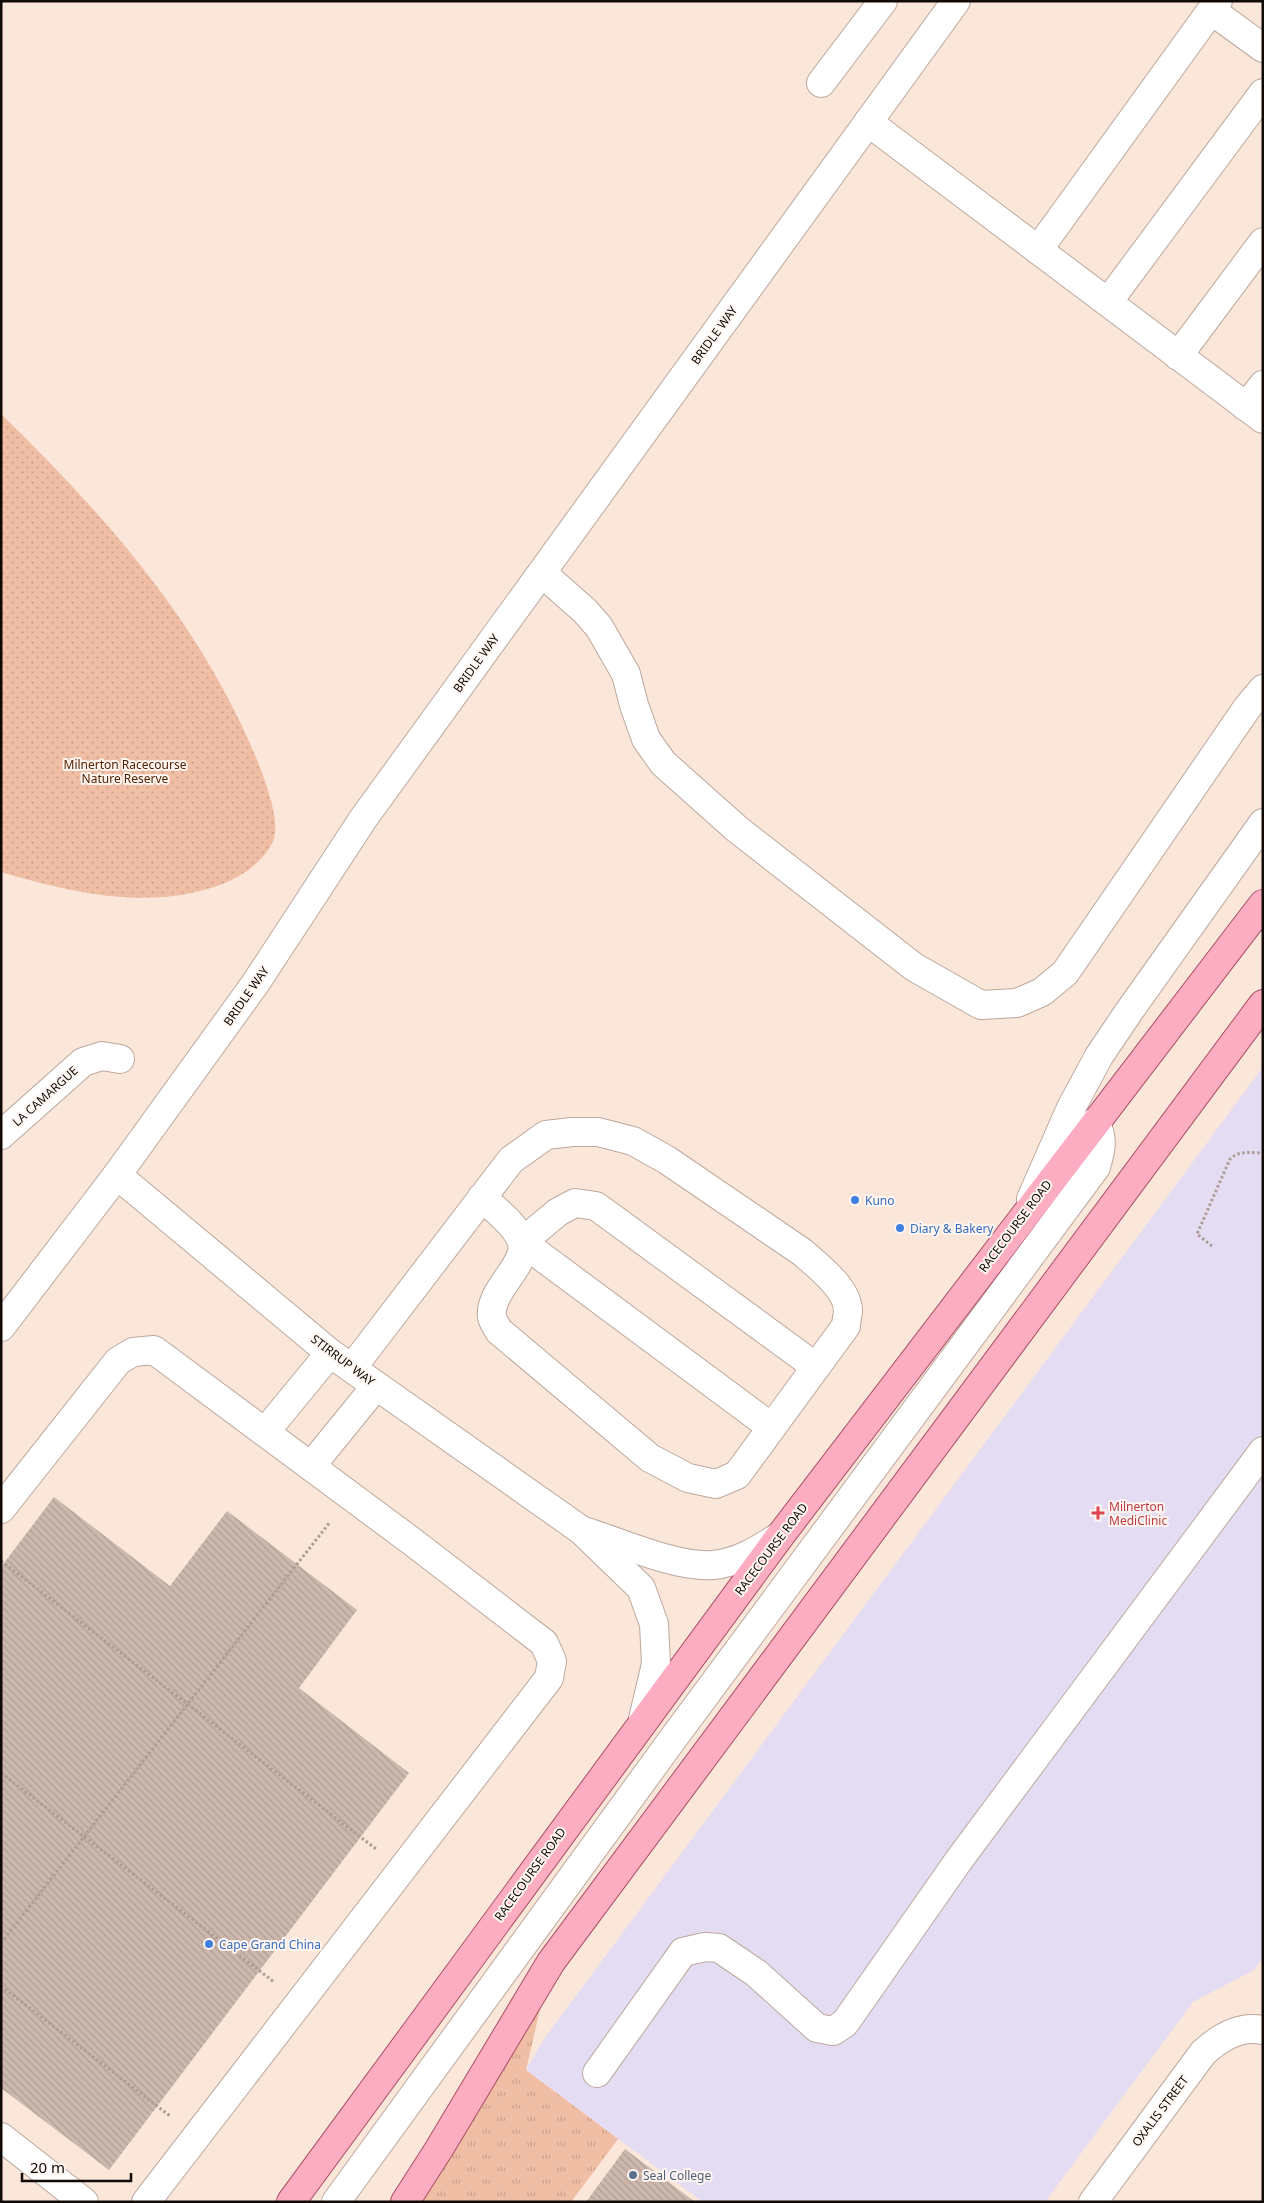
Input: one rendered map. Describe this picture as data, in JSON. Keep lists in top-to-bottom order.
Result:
{
  "streets": {
    "main road": ["RACECOURSE ROAD"],
    "street": [
      "BRIDLE WAY",
      "LA CAMARGUE",
      "STIRRUP WAY",
      "OXALIS STREET"
    ]
  },
  "crossings": [
    ["BRIDLE WAY", "STIRRUP WAY"],
    ["RACECOURSE ROAD", "STIRRUP WAY"]
  ],
  "parks": ["Milnerton Racecourse Nature Reserve"],
  "places": {
    "other": [
      "Kuno",
      "Diary & Bakery",
      "Cape Grand China",
      "Seal College"
    ],
    "health": ["Milnerton MediClinic"]
  },
  "scale_bar": "20 m"
}
